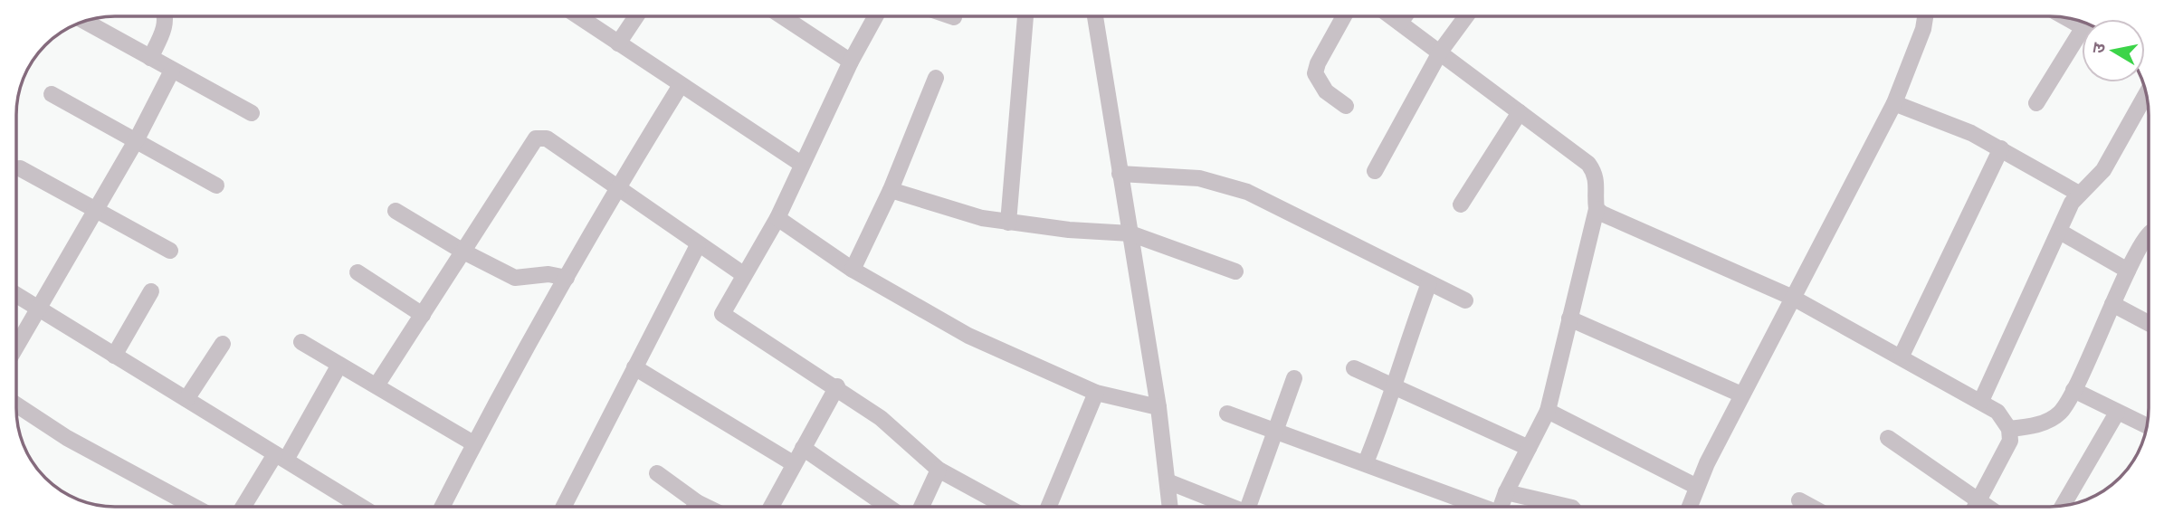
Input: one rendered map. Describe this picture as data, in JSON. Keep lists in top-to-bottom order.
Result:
{
  "north": "left"
}
